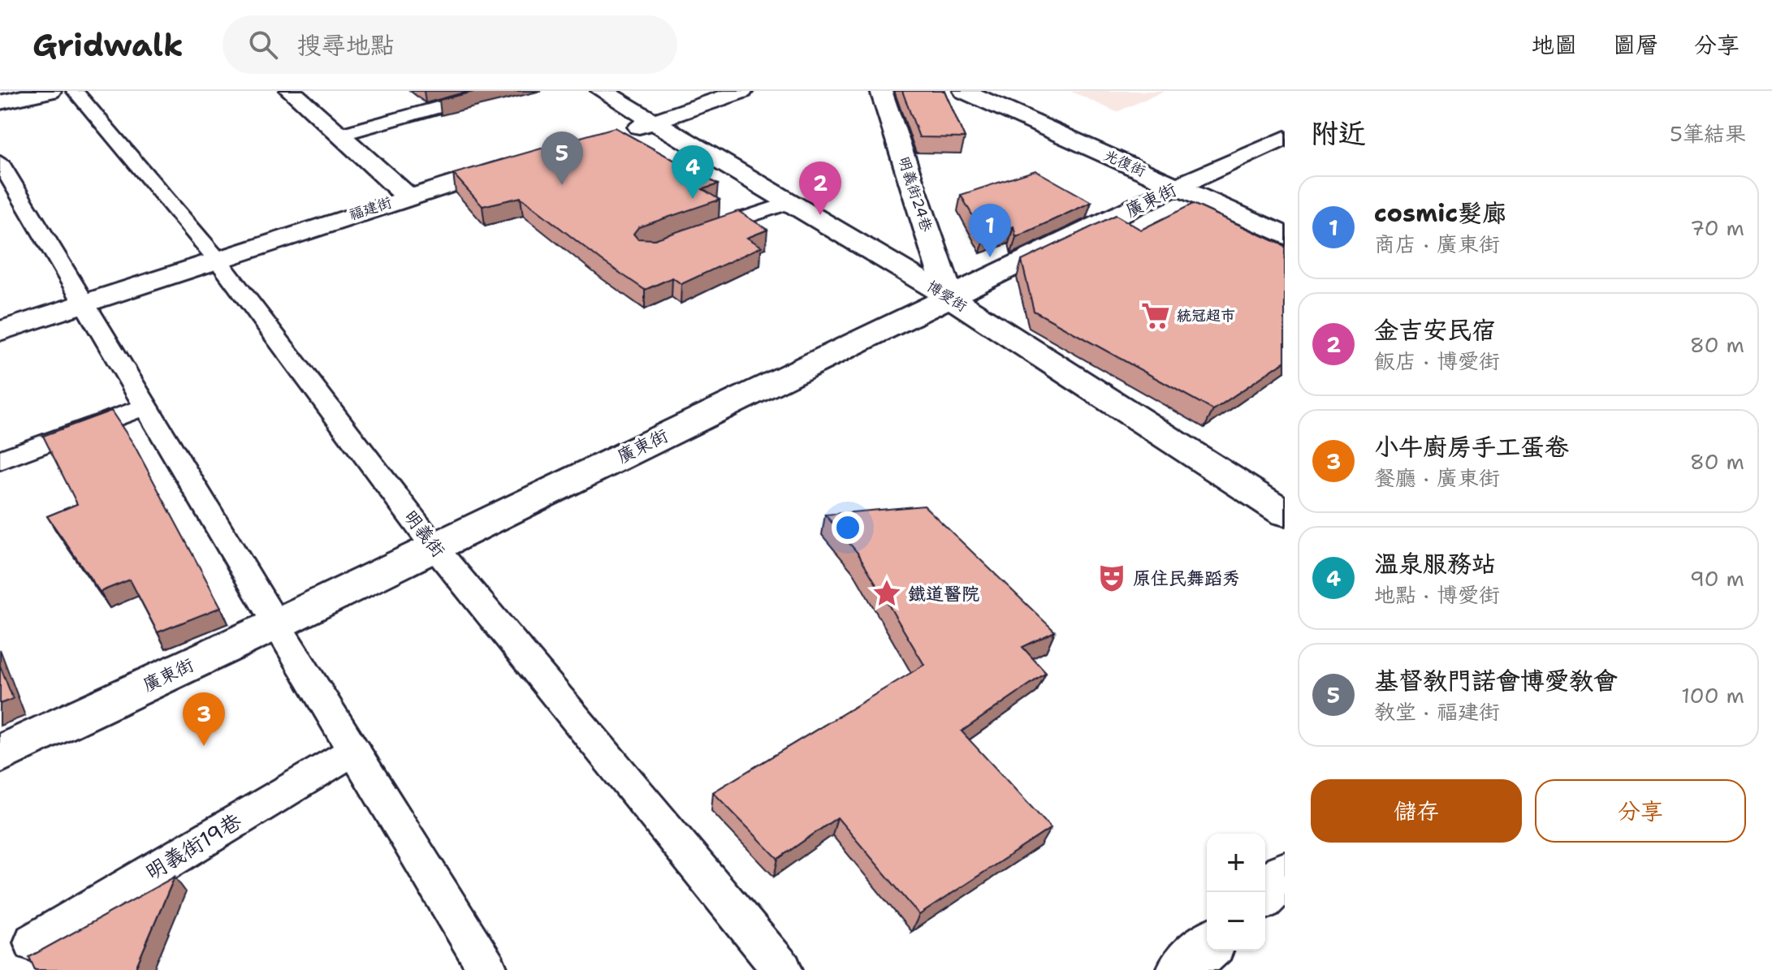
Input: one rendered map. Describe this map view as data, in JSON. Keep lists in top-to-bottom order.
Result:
{
  "streets": {
    "street": [
      "光復街",
      "明義街24巷",
      "廣東街",
      "福建街",
      "博愛街"
    ],
    "lane": ["明義街", "明義街19巷"]
  },
  "crossings": [
    ["光復街", "廣東街"],
    ["明義街24巷", "廣東街"],
    ["明義街24巷", "博愛街"],
    ["廣東街", "博愛街"],
    ["廣東街", "明義街"],
    ["福建街", "明義街"]
  ],
  "places": {
    "supermarket": ["統冠超市"],
    "theatre": ["原住民舞蹈秀"],
    "place": ["鐵道醫院"]
  },
  "page": {
    "header": "Gridwalk",
    "search": "搜尋地點",
    "nav": ["地圖", "圖層", "分享"],
    "heading": ["附近", "5筆結果"],
    "pins": [
      "5",
      "4",
      "2",
      "1",
      "3"
    ],
    "list": [
      {
        "mark": "1",
        "name": "cosmic髮廊",
        "note": "商店 · 廣東街",
        "value": "70 m"
      },
      {
        "mark": "2",
        "name": "金吉安民宿",
        "note": "飯店 · 博愛街",
        "value": "80 m"
      },
      {
        "mark": "3",
        "name": "小牛廚房手工蛋卷",
        "note": "餐廳 · 廣東街",
        "value": "80 m"
      },
      {
        "mark": "4",
        "name": "溫泉服務站",
        "note": "地點 · 博愛街",
        "value": "90 m"
      },
      {
        "mark": "5",
        "name": "基督教門諾會博愛教會",
        "note": "教堂 · 福建街",
        "value": "100 m"
      }
    ],
    "buttons": ["儲存", "分享"],
    "map_buttons": ["+", "−"]
  }
}
